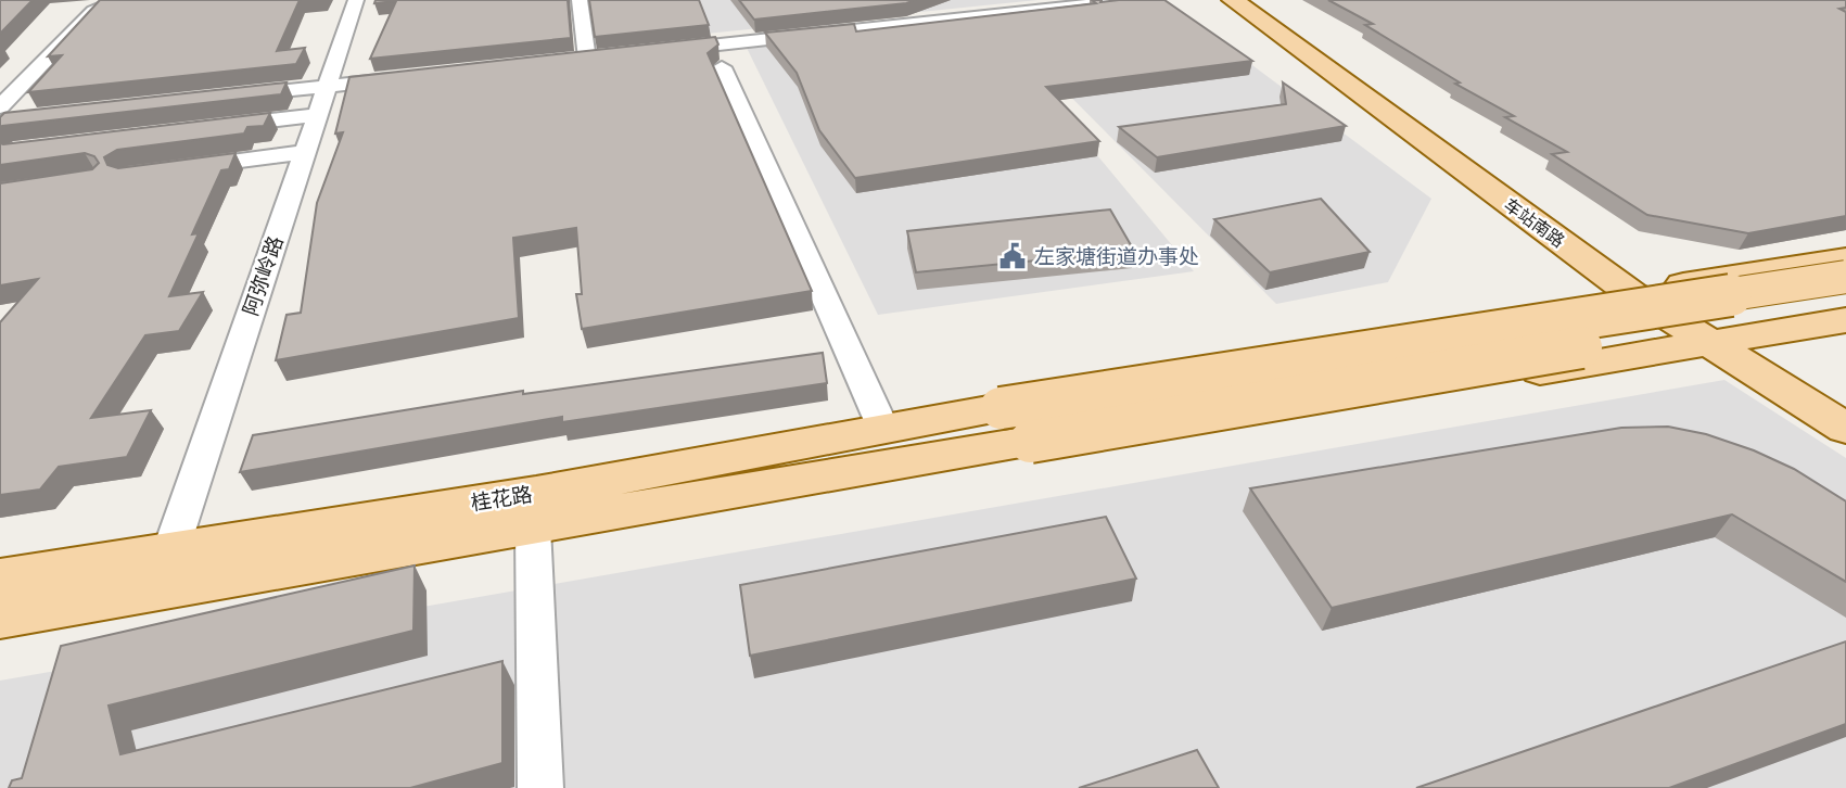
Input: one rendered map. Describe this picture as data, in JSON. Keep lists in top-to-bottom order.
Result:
{
  "streets": {
    "main road": ["车站南路", "桂花路"],
    "street": ["阿弥岭路"]
  },
  "crossings": [
    ["阿弥岭路", "桂花路"]
  ],
  "places": {
    "public building": ["左家塘街道办事处"]
  }
}
